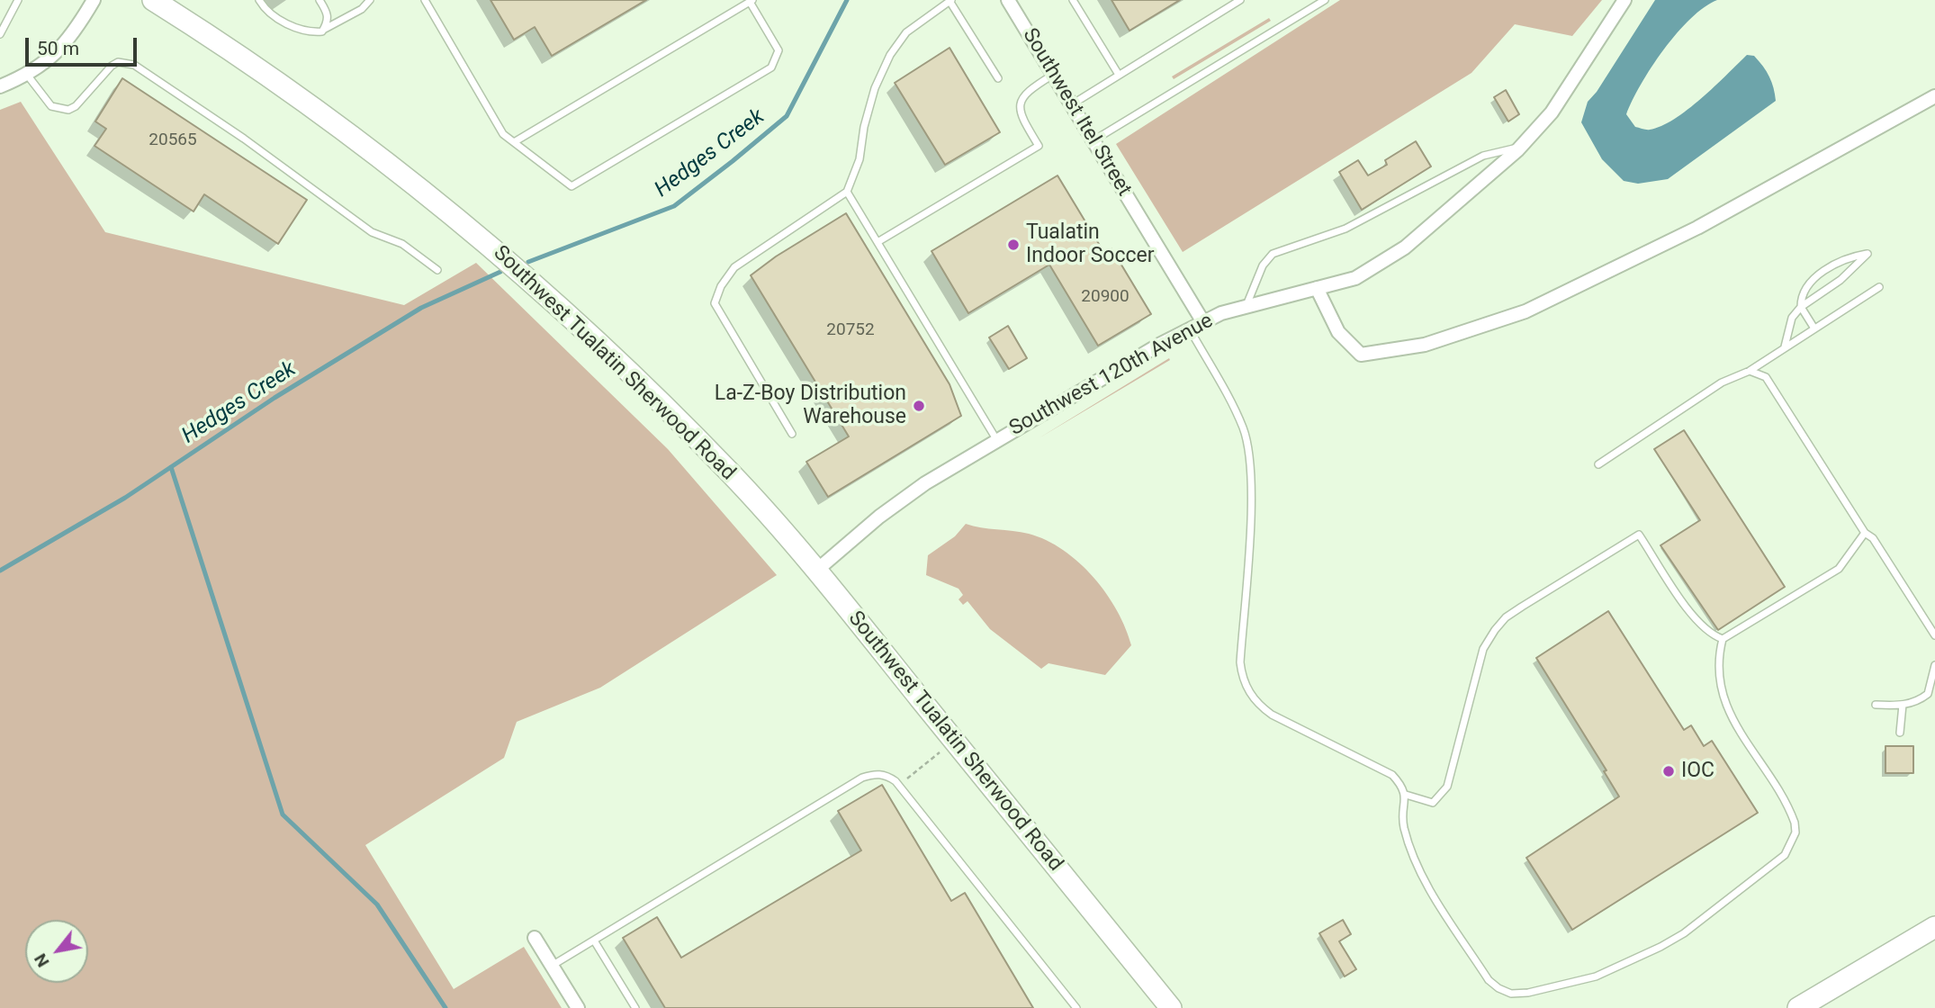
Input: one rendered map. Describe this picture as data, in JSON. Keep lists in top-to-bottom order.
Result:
{
  "streets": {
    "main road": ["Southwest Tualatin Sherwood Road"],
    "street": ["Southwest Itel Street", "Southwest 120th Avenue"]
  },
  "crossings": [
    ["Southwest Itel Street", "Southwest 120th Avenue"],
    ["Southwest Tualatin Sherwood Road", "Southwest 120th Avenue"]
  ],
  "water": ["Hedges Creek"],
  "places": ["Tualatin Indoor Soccer", "La-Z-Boy Distribution Warehouse", "IOC"],
  "house_numbers": ["20565", "20900", "20752"],
  "scale_bar": "50 m",
  "north": "bottom left"
}
